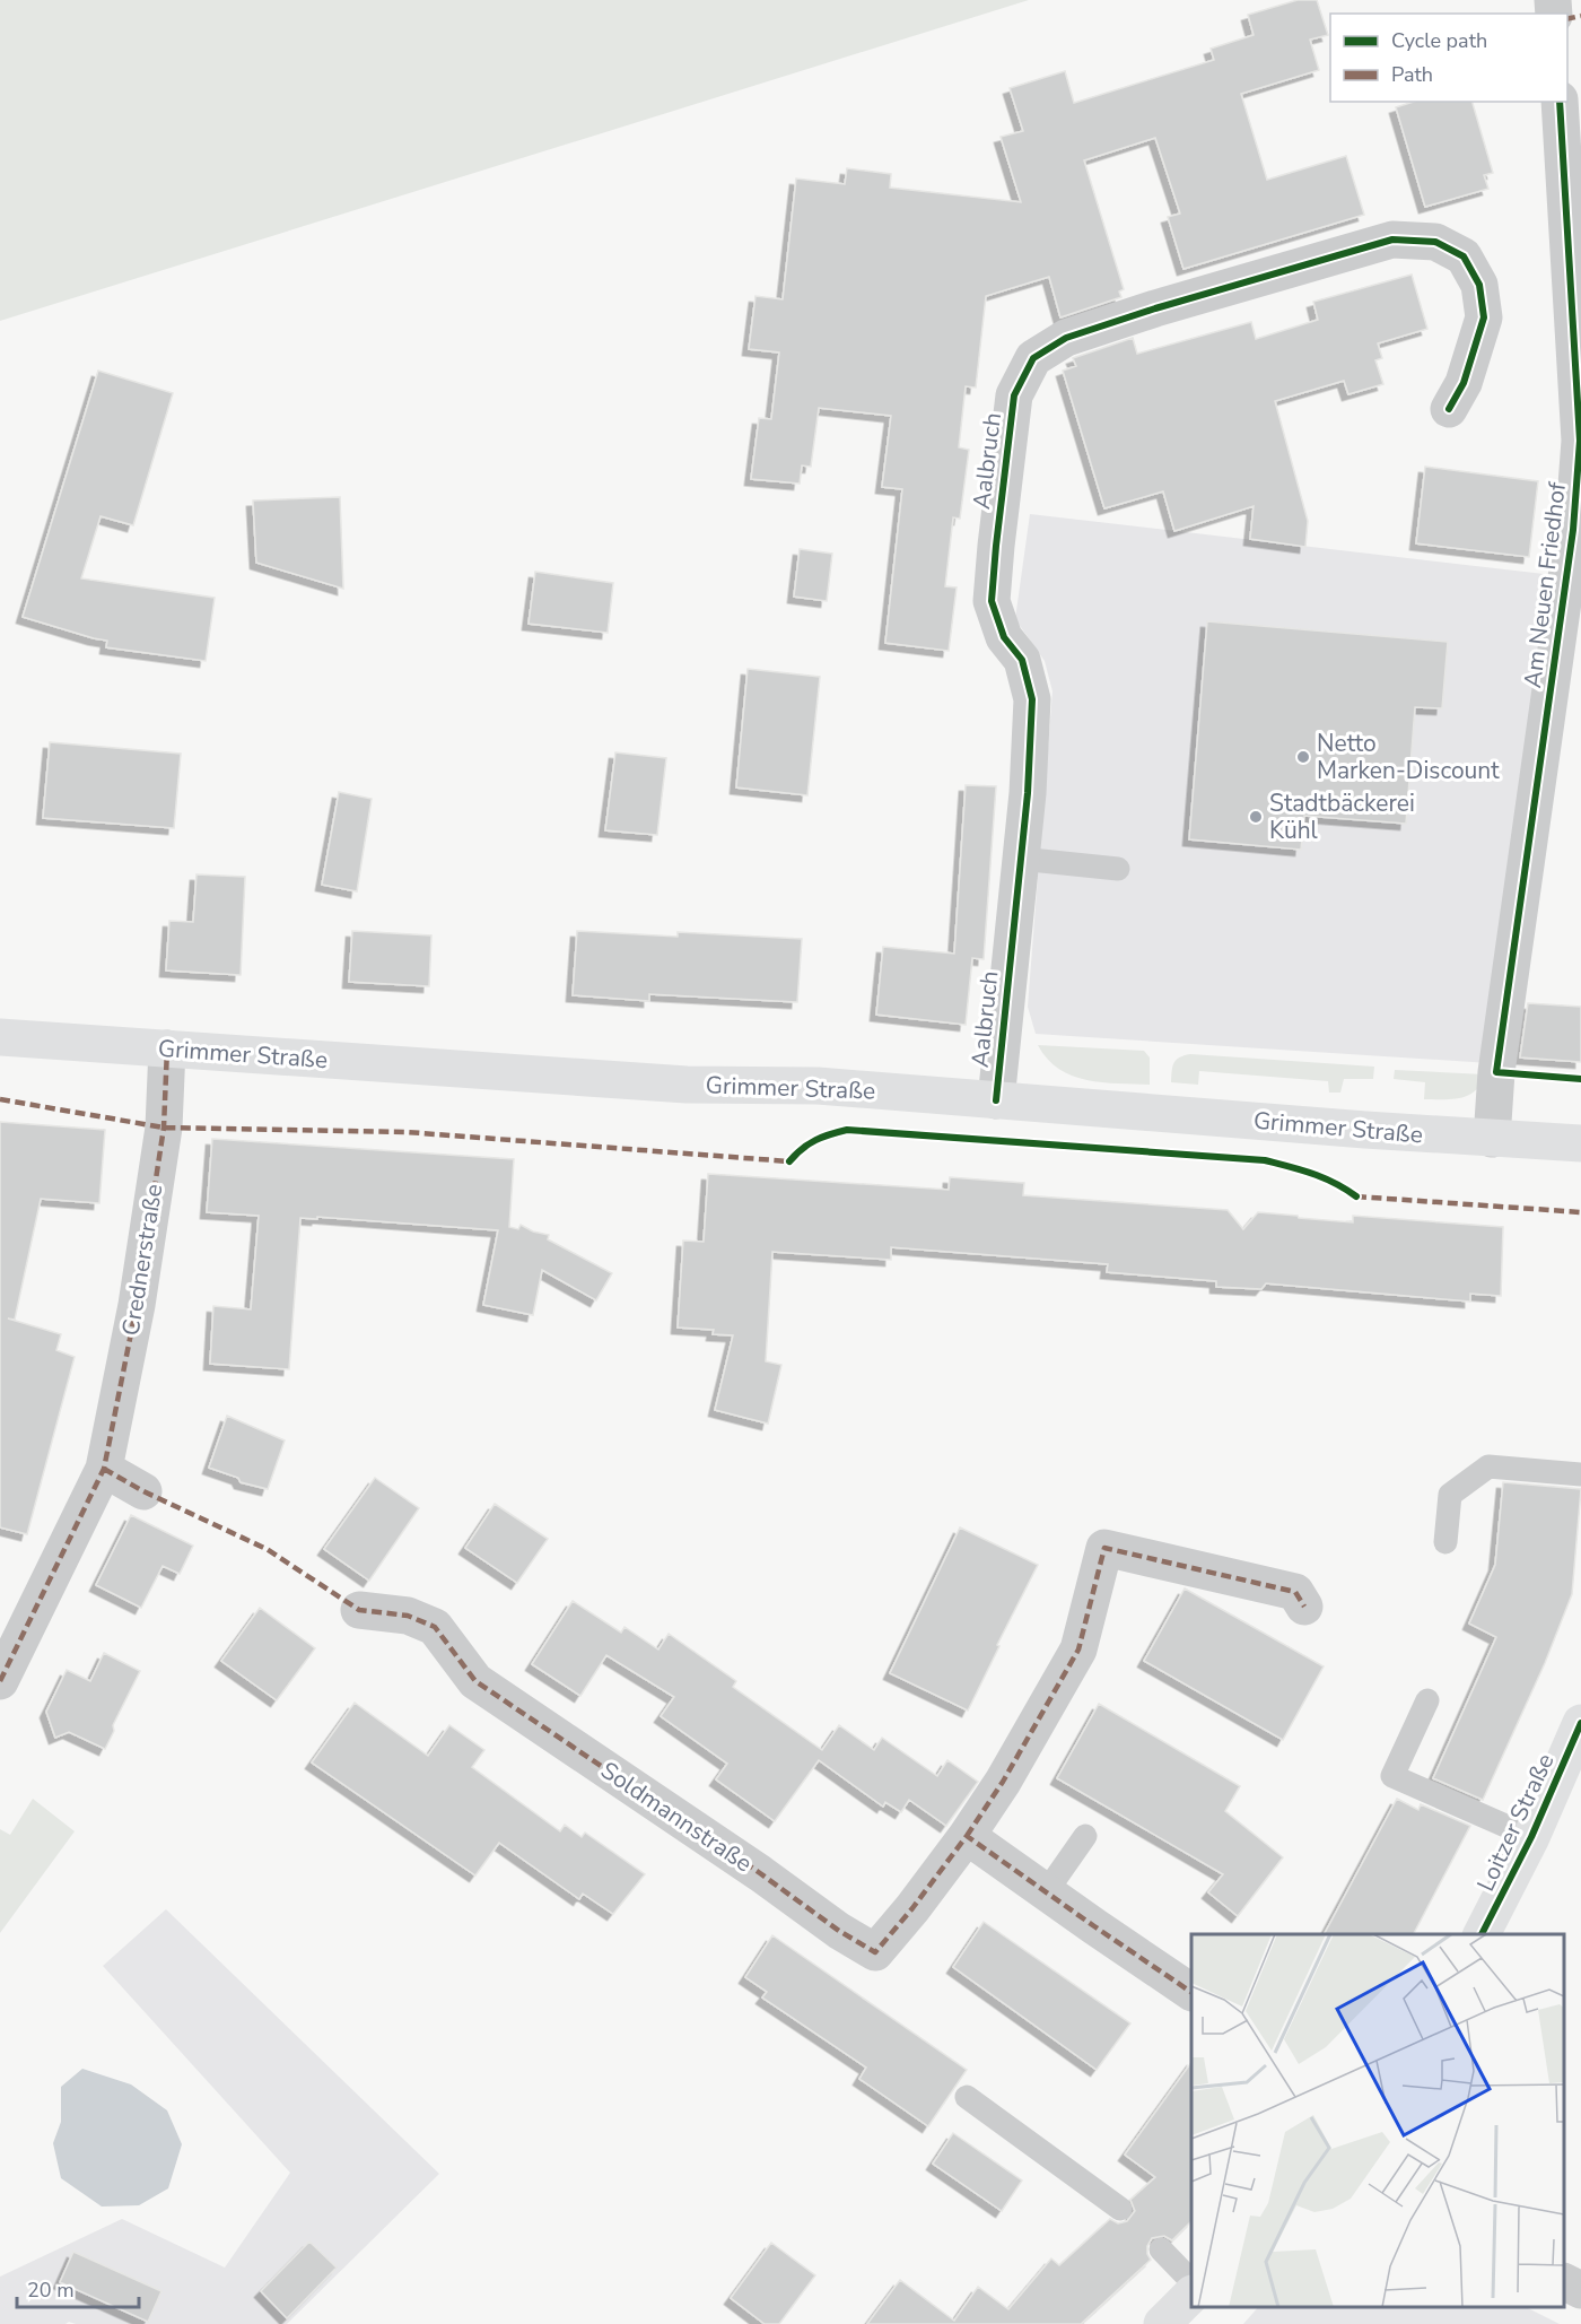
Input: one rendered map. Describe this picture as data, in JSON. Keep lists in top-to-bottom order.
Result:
{
  "streets": {
    "main road": ["Grimmer Straße", "Loitzer Straße"],
    "street": [
      "Aalbruch",
      "Am Neuen Friedhof",
      "Crednerstraße",
      "Soldmannstraße"
    ]
  },
  "crossings": [
    ["Aalbruch", "Grimmer Straße"],
    ["Am Neuen Friedhof", "Grimmer Straße"],
    ["Grimmer Straße", "Crednerstraße"]
  ],
  "places": ["Netto Marken-Discount", "Stadtbäckerei Kühl"],
  "legend": ["Cycle path", "Path"],
  "scale_bar": "20 m"
}
